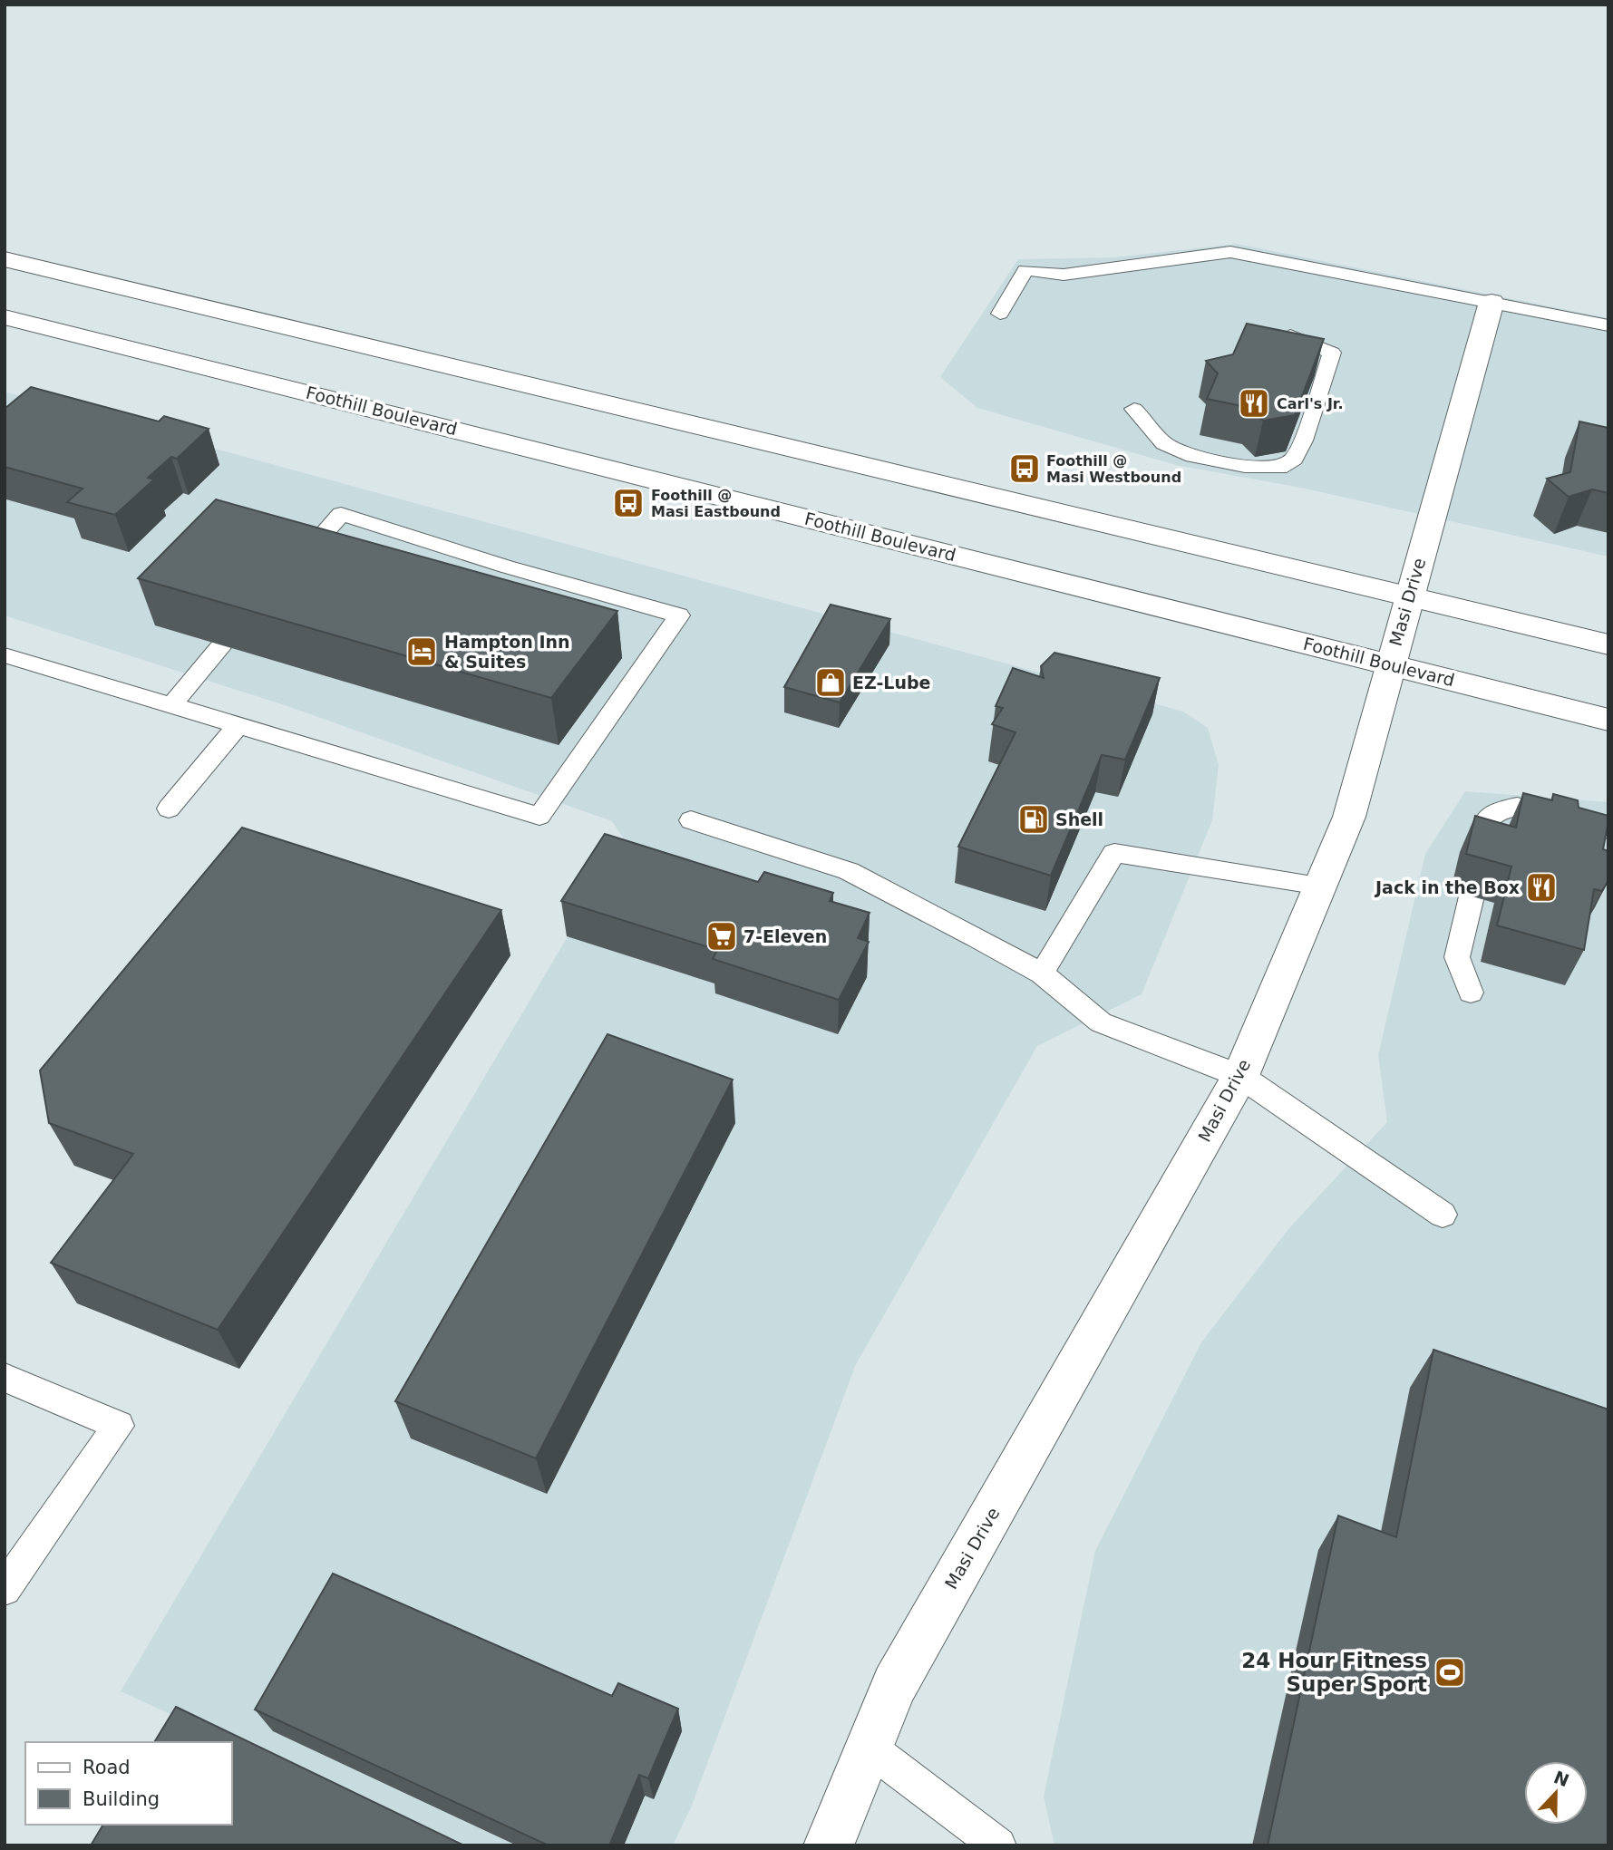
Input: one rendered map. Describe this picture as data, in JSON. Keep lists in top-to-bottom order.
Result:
{
  "streets": {
    "main road": ["Foothill Boulevard", "Masi Drive"]
  },
  "crossings": [
    ["Foothill Boulevard", "Masi Drive"]
  ],
  "places": {
    "restaurant": ["Carl's Jr.", "Jack in the Box"],
    "bus stop": ["Foothill @ Masi Westbound", "Foothill @ Masi Eastbound"],
    "hotel": ["Hampton Inn & Suites"],
    "shop": ["EZ-Lube"],
    "fuel station": ["Shell"],
    "supermarket": ["7-Eleven"],
    "sports": ["24 Hour Fitness Super Sport"]
  },
  "legend": ["Road", "Building"],
  "north": "top"
}
